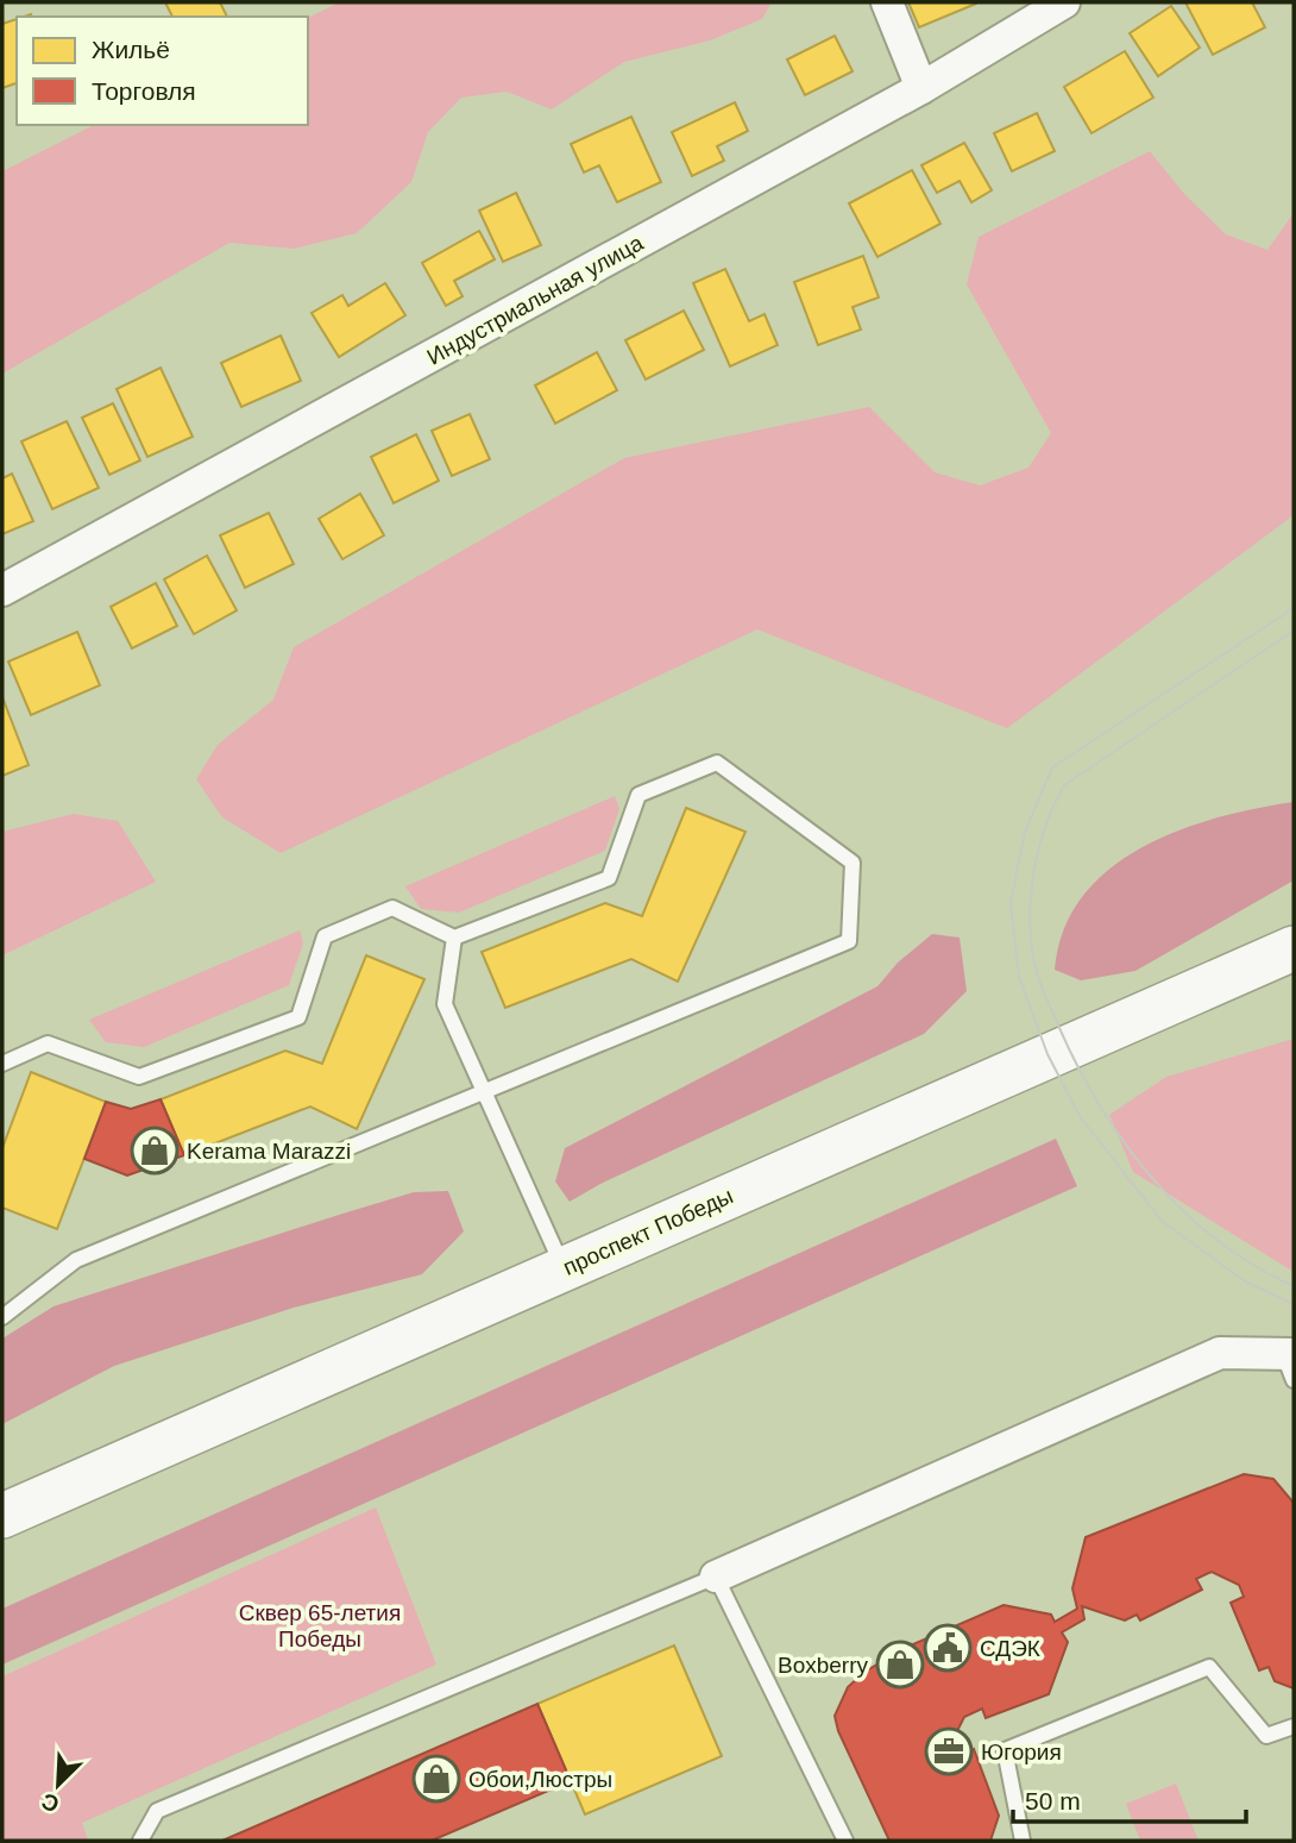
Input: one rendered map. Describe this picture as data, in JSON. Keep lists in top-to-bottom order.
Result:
{
  "streets": {
    "main road": ["проспект Победы"],
    "street": ["Индустриальная улица"]
  },
  "parks": ["Сквер 65-летия Победы"],
  "places": {
    "shop": ["Kerama Marazzi", "Boxberry", "Обои,Люстры"],
    "public building": ["СДЭК"],
    "office": ["Югория"]
  },
  "legend": ["Жильё", "Торговля"],
  "scale_bar": "50 m",
  "north": "bottom left"
}
